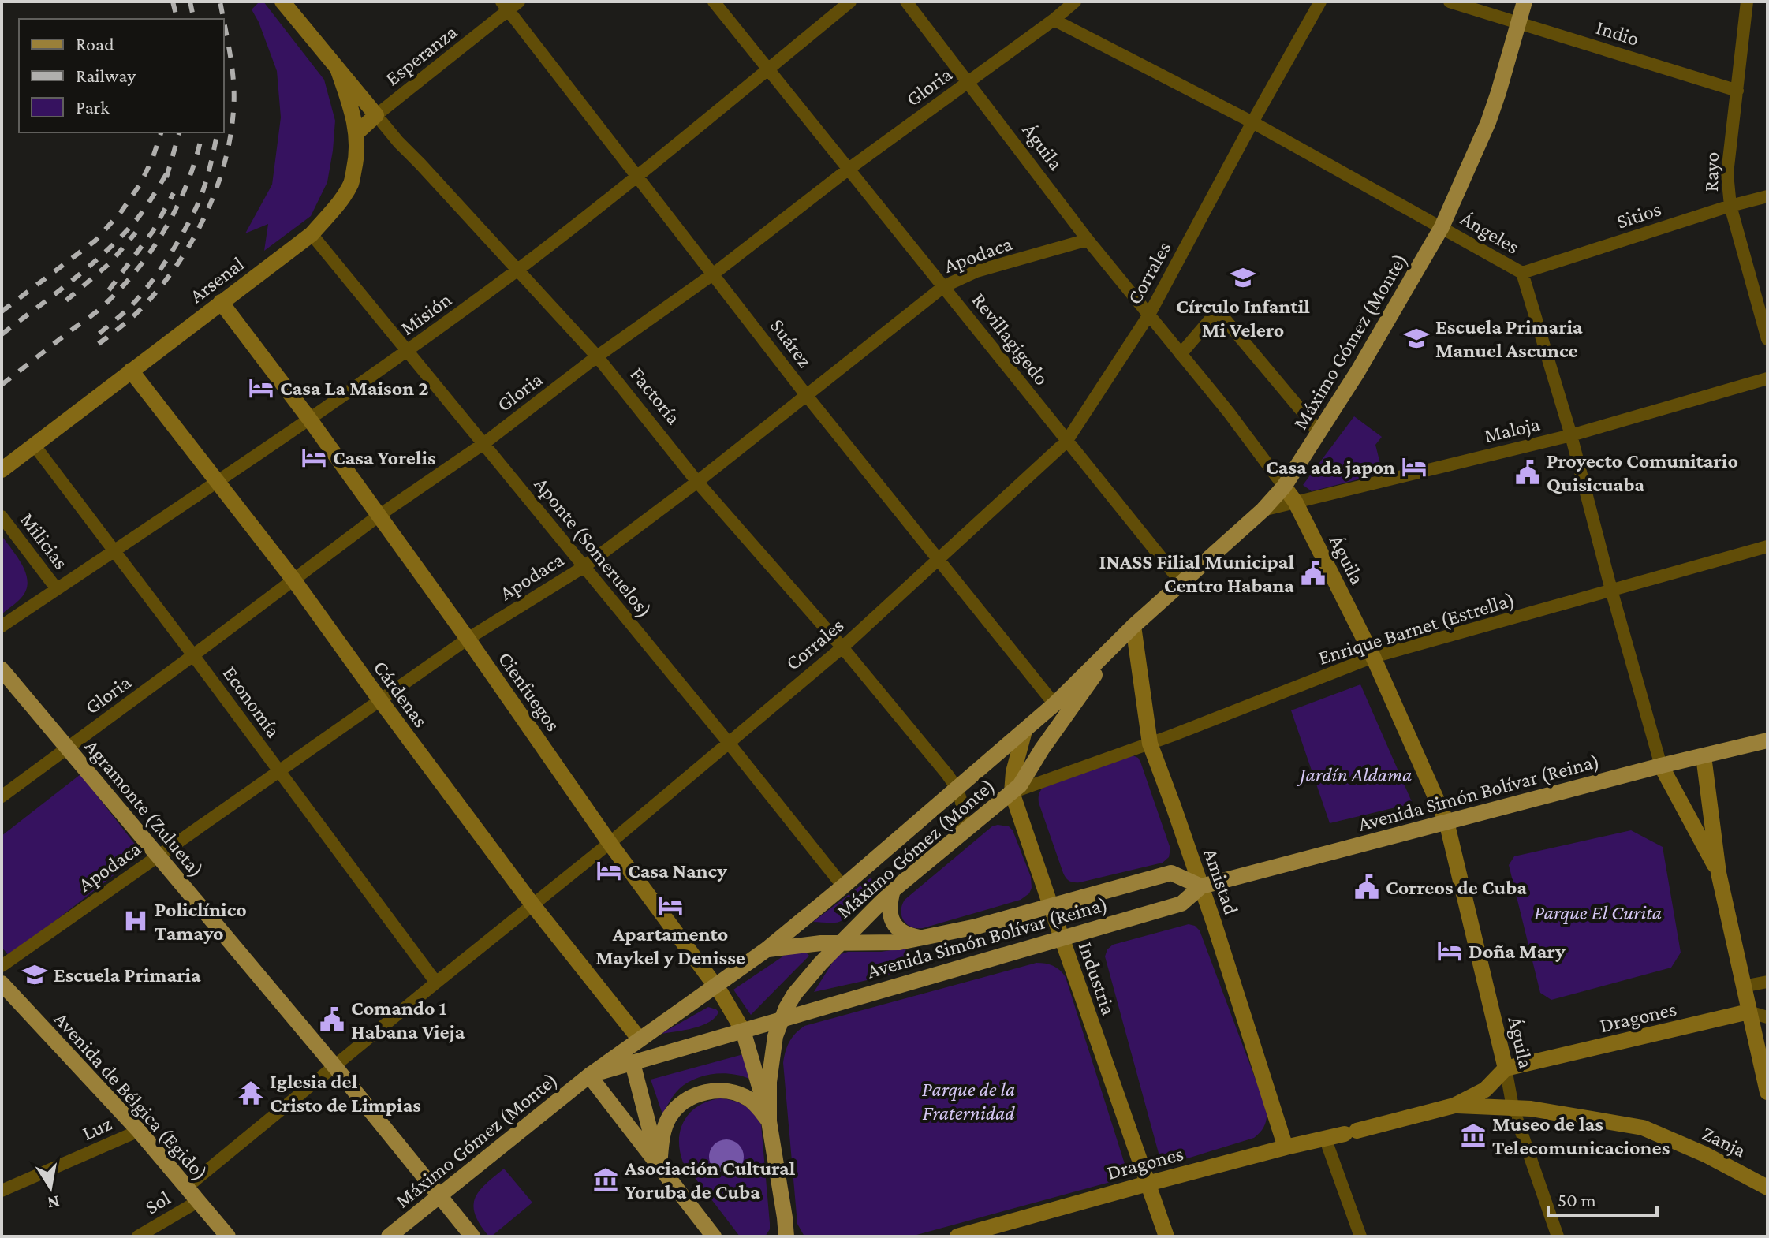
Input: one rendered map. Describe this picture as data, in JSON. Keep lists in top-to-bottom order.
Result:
{
  "streets": {
    "main road": [
      "Máximo Gómez (Monte)",
      "Cienfuegos",
      "Avenida Simón Bolívar (Reina)",
      "Agramonte (Zulueta)",
      "Avenida de Bélgica (Egido)"
    ],
    "street": [
      "Indio",
      "Esperanza",
      "Gloria",
      "Águila",
      "Rayo",
      "Sitios",
      "Ángeles",
      "Apodaca",
      "Corrales",
      "Arsenal",
      "Misión",
      "Revillagigedo",
      "Suárez",
      "Factoría",
      "Maloja",
      "Milicias",
      "Aponte (Someruelos)",
      "Enrique Barnet (Estrella)",
      "Cárdenas",
      "Economía",
      "Amistad",
      "Industria",
      "Dragones",
      "Luz",
      "Zanja",
      "Sol"
    ]
  },
  "crossings": [
    ["Indio", "Rayo"],
    ["Indio", "Máximo Gómez (Monte)"],
    ["Esperanza", "Suárez"],
    ["Esperanza", "Factoría"],
    ["Gloria", "Águila"],
    ["Gloria", "Ángeles"],
    ["Gloria", "Revillagigedo"],
    ["Gloria", "Suárez"],
    ["Gloria", "Factoría"],
    ["Gloria", "Aponte (Someruelos)"],
    ["Gloria", "Cienfuegos"],
    ["Gloria", "Cárdenas"],
    ["Gloria", "Economía"],
    ["Gloria", "Agramonte (Zulueta)"],
    ["Águila", "Apodaca"],
    ["Águila", "Corrales"],
    ["Águila", "Máximo Gómez (Monte)"],
    ["Águila", "Maloja"],
    ["Águila", "Enrique Barnet (Estrella)"],
    ["Águila", "Avenida Simón Bolívar (Reina)"],
    ["Águila", "Dragones"],
    ["Águila", "Zanja"],
    ["Rayo", "Sitios"],
    ["Sitios", "Ángeles"],
    ["Ángeles", "Corrales"],
    ["Ángeles", "Máximo Gómez (Monte)"],
    ["Ángeles", "Maloja"],
    ["Ángeles", "Enrique Barnet (Estrella)"],
    ["Ángeles", "Avenida Simón Bolívar (Reina)"],
    ["Apodaca", "Revillagigedo"],
    ["Apodaca", "Suárez"],
    ["Apodaca", "Factoría"],
    ["Apodaca", "Aponte (Someruelos)"],
    ["Apodaca", "Cienfuegos"],
    ["Apodaca", "Cárdenas"],
    ["Apodaca", "Economía"],
    ["Apodaca", "Agramonte (Zulueta)"],
    ["Corrales", "Revillagigedo"],
    ["Corrales", "Suárez"],
    ["Corrales", "Factoría"],
    ["Corrales", "Aponte (Someruelos)"],
    ["Corrales", "Cienfuegos"],
    ["Corrales", "Cárdenas"],
    ["Corrales", "Economía"],
    ["Corrales", "Agramonte (Zulueta)"],
    ["Corrales", "Avenida de Bélgica (Egido)"],
    ["Arsenal", "Factoría"],
    ["Arsenal", "Aponte (Someruelos)"],
    ["Arsenal", "Cienfuegos"],
    ["Arsenal", "Cárdenas"],
    ["Arsenal", "Economía"],
    ["Misión", "Revillagigedo"],
    ["Misión", "Suárez"],
    ["Misión", "Factoría"],
    ["Misión", "Milicias"],
    ["Misión", "Aponte (Someruelos)"],
    ["Misión", "Cienfuegos"],
    ["Misión", "Cárdenas"],
    ["Misión", "Economía"],
    ["Revillagigedo", "Máximo Gómez (Monte)"],
    ["Máximo Gómez (Monte)", "Suárez"],
    ["Máximo Gómez (Monte)", "Factoría"],
    ["Máximo Gómez (Monte)", "Maloja"],
    ["Máximo Gómez (Monte)", "Aponte (Someruelos)"],
    ["Máximo Gómez (Monte)", "Enrique Barnet (Estrella)"],
    ["Máximo Gómez (Monte)", "Cienfuegos"],
    ["Máximo Gómez (Monte)", "Cárdenas"],
    ["Máximo Gómez (Monte)", "Avenida Simón Bolívar (Reina)"],
    ["Máximo Gómez (Monte)", "Agramonte (Zulueta)"],
    ["Máximo Gómez (Monte)", "Amistad"],
    ["Máximo Gómez (Monte)", "Industria"],
    ["Enrique Barnet (Estrella)", "Amistad"],
    ["Enrique Barnet (Estrella)", "Industria"],
    ["Avenida Simón Bolívar (Reina)", "Amistad"],
    ["Avenida Simón Bolívar (Reina)", "Industria"],
    ["Amistad", "Dragones"],
    ["Industria", "Dragones"],
    ["Dragones", "Zanja"],
    ["Avenida de Bélgica (Egido)", "Luz"],
    ["Avenida de Bélgica (Egido)", "Sol"]
  ],
  "parks": ["Jardín Aldama", "Parque El Curita", "Parque de la Fraternidad"],
  "places": {
    "school or university": ["Círculo Infantil Mi Velero", "Escuela Primaria Manuel Ascunce", "Escuela Primaria"],
    "hotel": [
      "Casa La Maison 2",
      "Casa Yorelis",
      "Casa ada japon",
      "Casa Nancy",
      "Apartamento Maykel y Denisse",
      "Doña Mary"
    ],
    "public building": [
      "Proyecto Comunitario Quisicuaba",
      "INASS Filial Municipal Centro Habana",
      "Correos de Cuba",
      "Comando 1 Habana Vieja"
    ],
    "hospital": ["Policlínico Tamayo"],
    "temple": ["Iglesia del Cristo de Limpias"],
    "museum": ["Museo de las Telecomunicaciones", "Asociación Cultural Yoruba de Cuba"]
  },
  "legend": ["Road", "Railway", "Park"],
  "scale_bar": "50 m",
  "north": "bottom"
}
